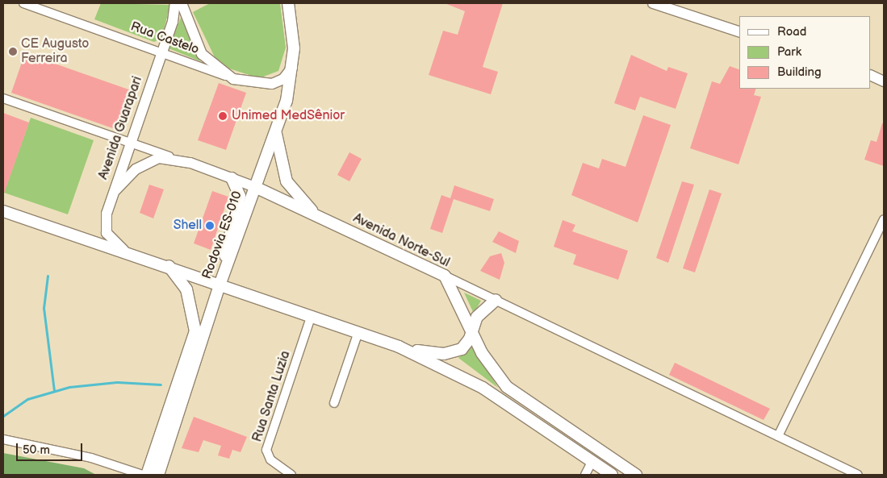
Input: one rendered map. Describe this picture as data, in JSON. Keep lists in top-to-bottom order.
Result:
{
  "streets": {
    "main road": ["Rodovia ES-010", "Avenida Norte-Sul"],
    "street": ["Rua Castelo", "Avenida Guarapari", "Rua Santa Luzia"]
  },
  "crossings": [
    ["Rua Castelo", "Avenida Guarapari"],
    ["Rua Castelo", "Rodovia ES-010"],
    ["Avenida Guarapari", "Rodovia ES-010"],
    ["Avenida Guarapari", "Avenida Norte-Sul"],
    ["Rodovia ES-010", "Avenida Norte-Sul"]
  ],
  "places": ["CE Augusto Ferreira", "Unimed MedSênior", "Shell"],
  "legend": ["Road", "Park", "Building"],
  "scale_bar": "50 m"
}
